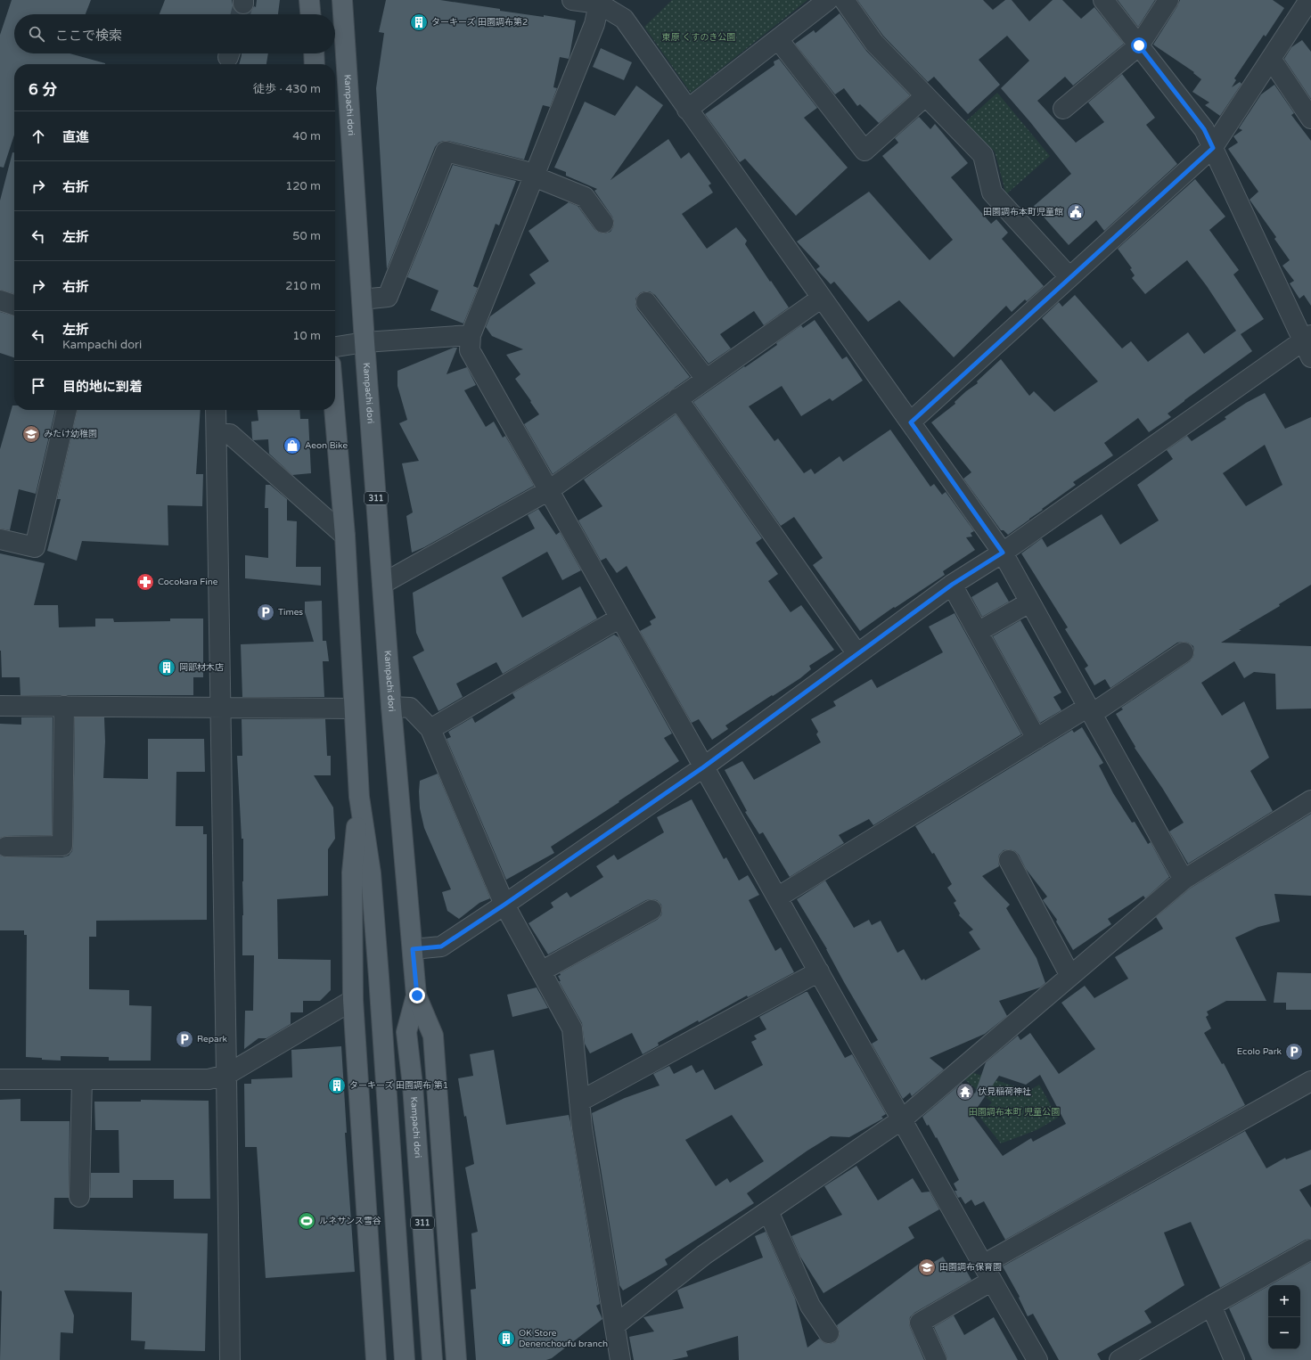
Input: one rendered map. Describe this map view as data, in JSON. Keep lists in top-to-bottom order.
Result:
{
  "streets": {
    "main road": ["Kampachi dori", "311"]
  },
  "parks": ["東原 くすのき公園", "田園調布本町 児童公園"],
  "places": {
    "building": [
      "ターキーズ 田園調布第2",
      "岡部材木店",
      "ターキーズ 田園調布 第1",
      "OK Store Denenchoufu branch"
    ],
    "public building": ["田園調布本町児童館"],
    "school or university": ["みたけ幼稚園", "田園調布保育園"],
    "shop": ["Aeon Bike"],
    "pharmacy": ["Cocokara Fine"],
    "parking": ["Times", "Repark", "Ecolo Park"],
    "temple": ["伏見稲荷神社"],
    "sports": ["ルネサンス雪谷"]
  },
  "page": {
    "search": "ここで検索",
    "heading": ["6 分", "徒歩 · 430 m"],
    "list": [
      ["直進", "40 m"],
      ["右折", "120 m"],
      ["左折", "50 m"],
      ["右折", "210 m"],
      ["左折", "Kampachi dori", "10 m"],
      "目的地に到着"
    ],
    "map_buttons": ["+", "−"]
  }
}
